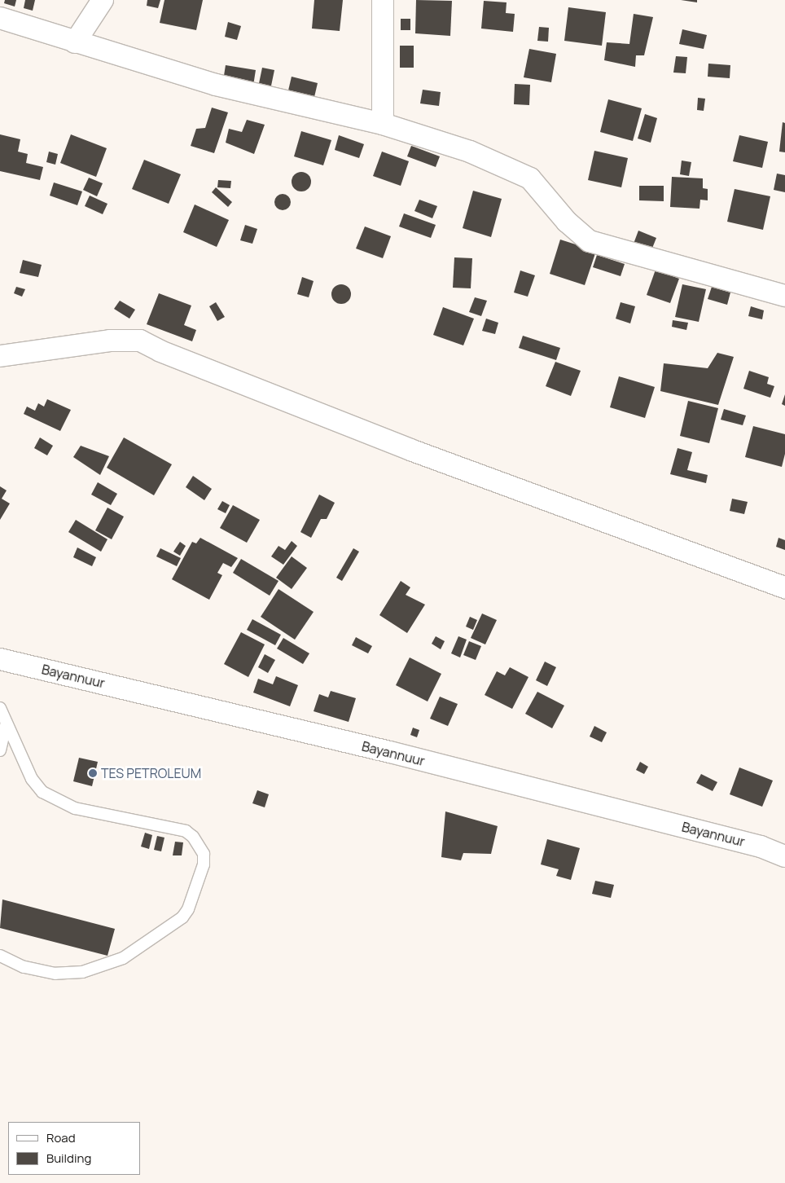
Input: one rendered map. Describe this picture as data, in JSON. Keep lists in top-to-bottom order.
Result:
{
  "streets": {
    "street": ["Bayannuur"]
  },
  "places": ["TES PETROLEUM"],
  "legend": ["Road", "Building"]
}
